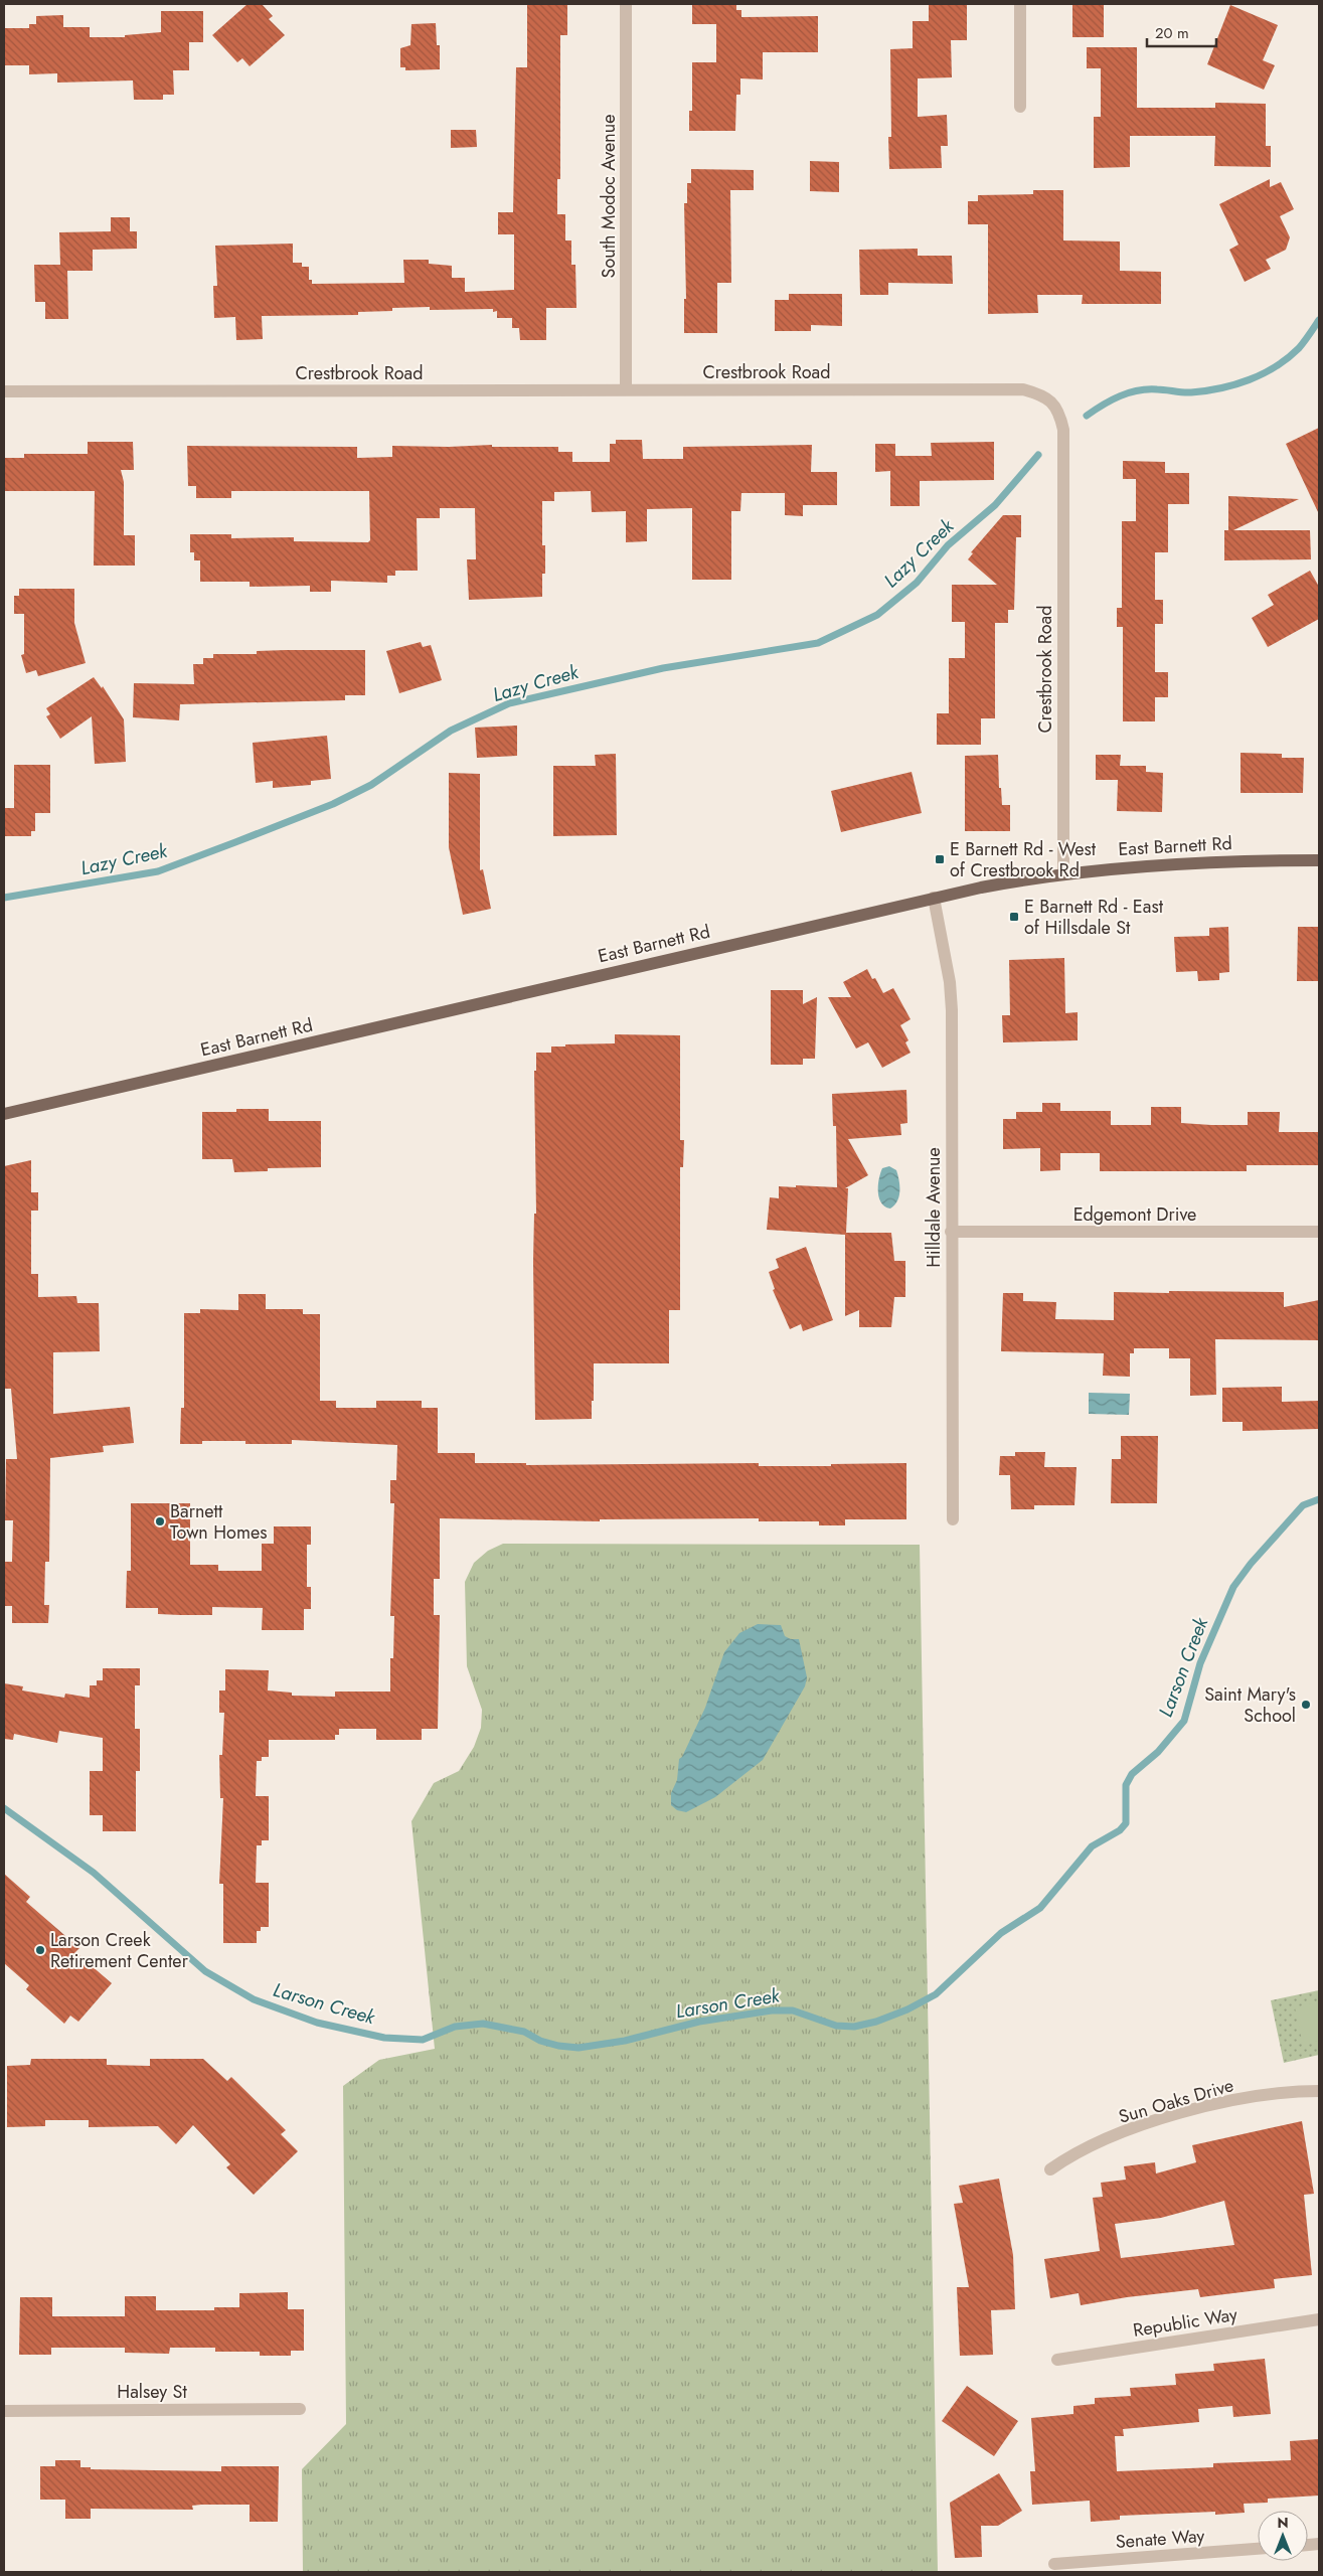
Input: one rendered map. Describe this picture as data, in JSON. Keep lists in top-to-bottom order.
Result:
{
  "streets": {
    "main road": ["East Barnett Rd"],
    "street": [
      "South Modoc Avenue",
      "Crestbrook Road",
      "Hilldale Avenue",
      "Edgemont Drive",
      "Sun Oaks Drive",
      "Republic Way",
      "Halsey St",
      "Senate Way"
    ]
  },
  "crossings": [
    ["South Modoc Avenue", "Crestbrook Road"],
    ["Crestbrook Road", "East Barnett Rd"],
    ["East Barnett Rd", "Hilldale Avenue"],
    ["Hilldale Avenue", "Edgemont Drive"]
  ],
  "water": ["Lazy Creek", "Larson Creek"],
  "places": {
    "transit": ["E Barnett Rd - West of Crestbrook Rd", "E Barnett Rd - East of Hillsdale St"],
    "other": ["Barnett Town Homes", "Saint Mary's School", "Larson Creek Retirement Center"]
  },
  "scale_bar": "20 m",
  "north": "top"
}
